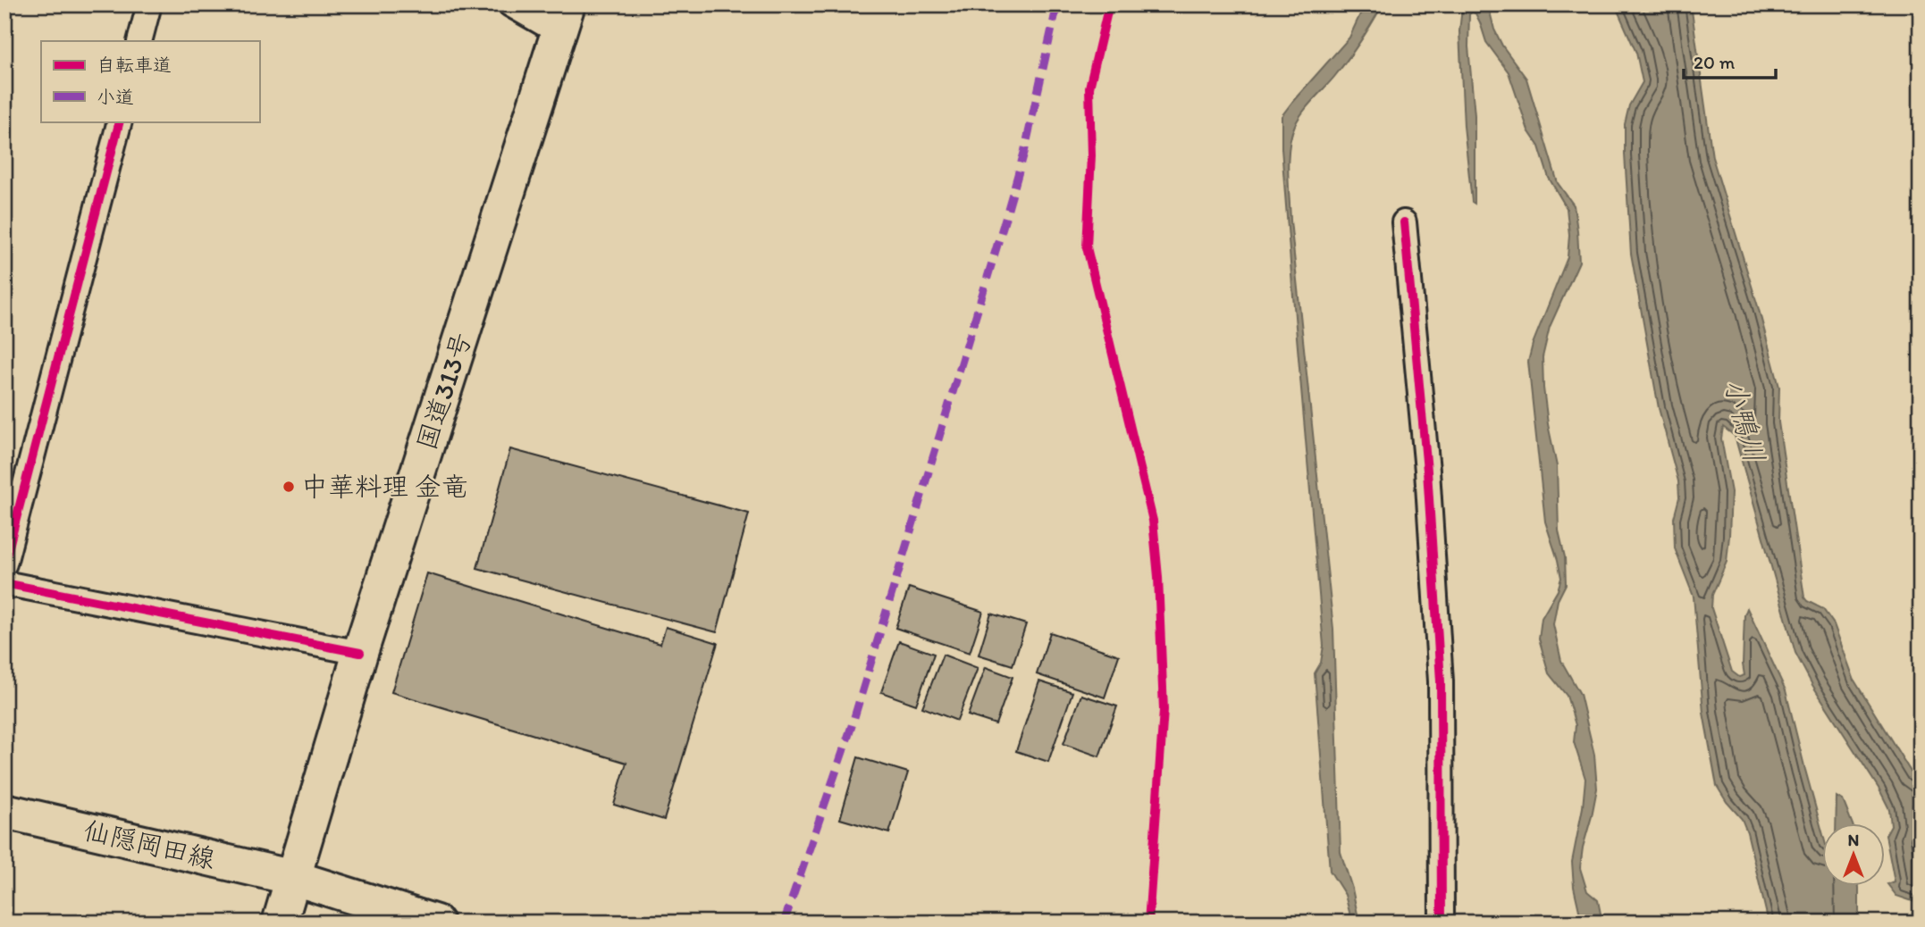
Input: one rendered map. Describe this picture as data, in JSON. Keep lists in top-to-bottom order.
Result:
{
  "streets": {
    "main road": ["国道313号", "仙隠岡田線"]
  },
  "crossings": [
    ["国道313号", "仙隠岡田線"]
  ],
  "water": ["小鴨川"],
  "places": ["中華料理 金竜"],
  "legend": ["自転車道", "小道"],
  "scale_bar": "20 m",
  "north": "top"
}
